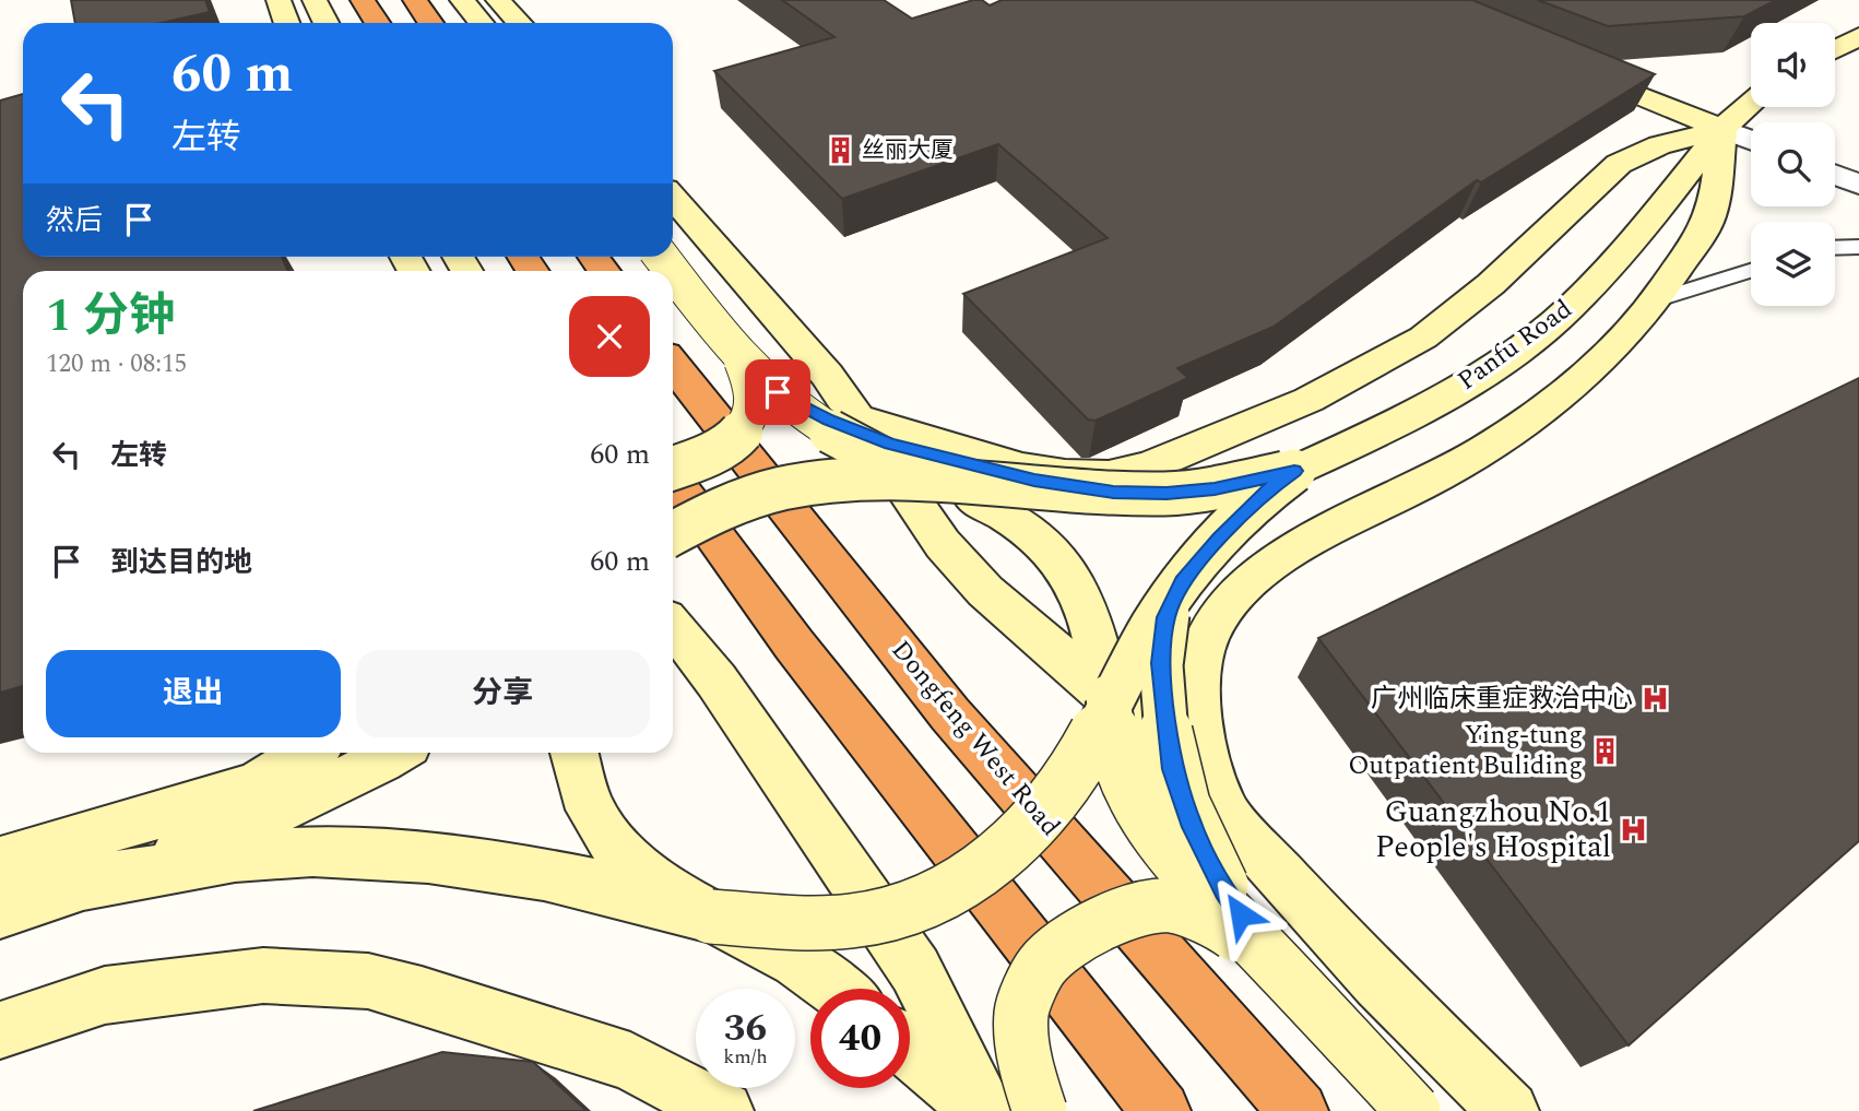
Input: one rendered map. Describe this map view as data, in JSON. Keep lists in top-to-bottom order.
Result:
{
  "streets": {
    "highway": ["Dongfeng West Road"],
    "street": ["Panfu Road"]
  },
  "places": {
    "building": ["丝丽大厦", "Ying-tung Outpatient Buliding"],
    "hospital": ["广州临床重症救治中心", "Guangzhou No.1 People's Hospital"]
  },
  "page": {
    "turn": ["60 m", "左转"],
    "then": "然后",
    "heading": ["1 分钟", "120 m · 08:15"],
    "list": [
      {
        "name": "左转",
        "value": "60 m"
      },
      {
        "name": "到达目的地",
        "value": "60 m"
      }
    ],
    "buttons": ["退出", "分享"],
    "speed": "36 km/h",
    "limit": "40"
  }
}
